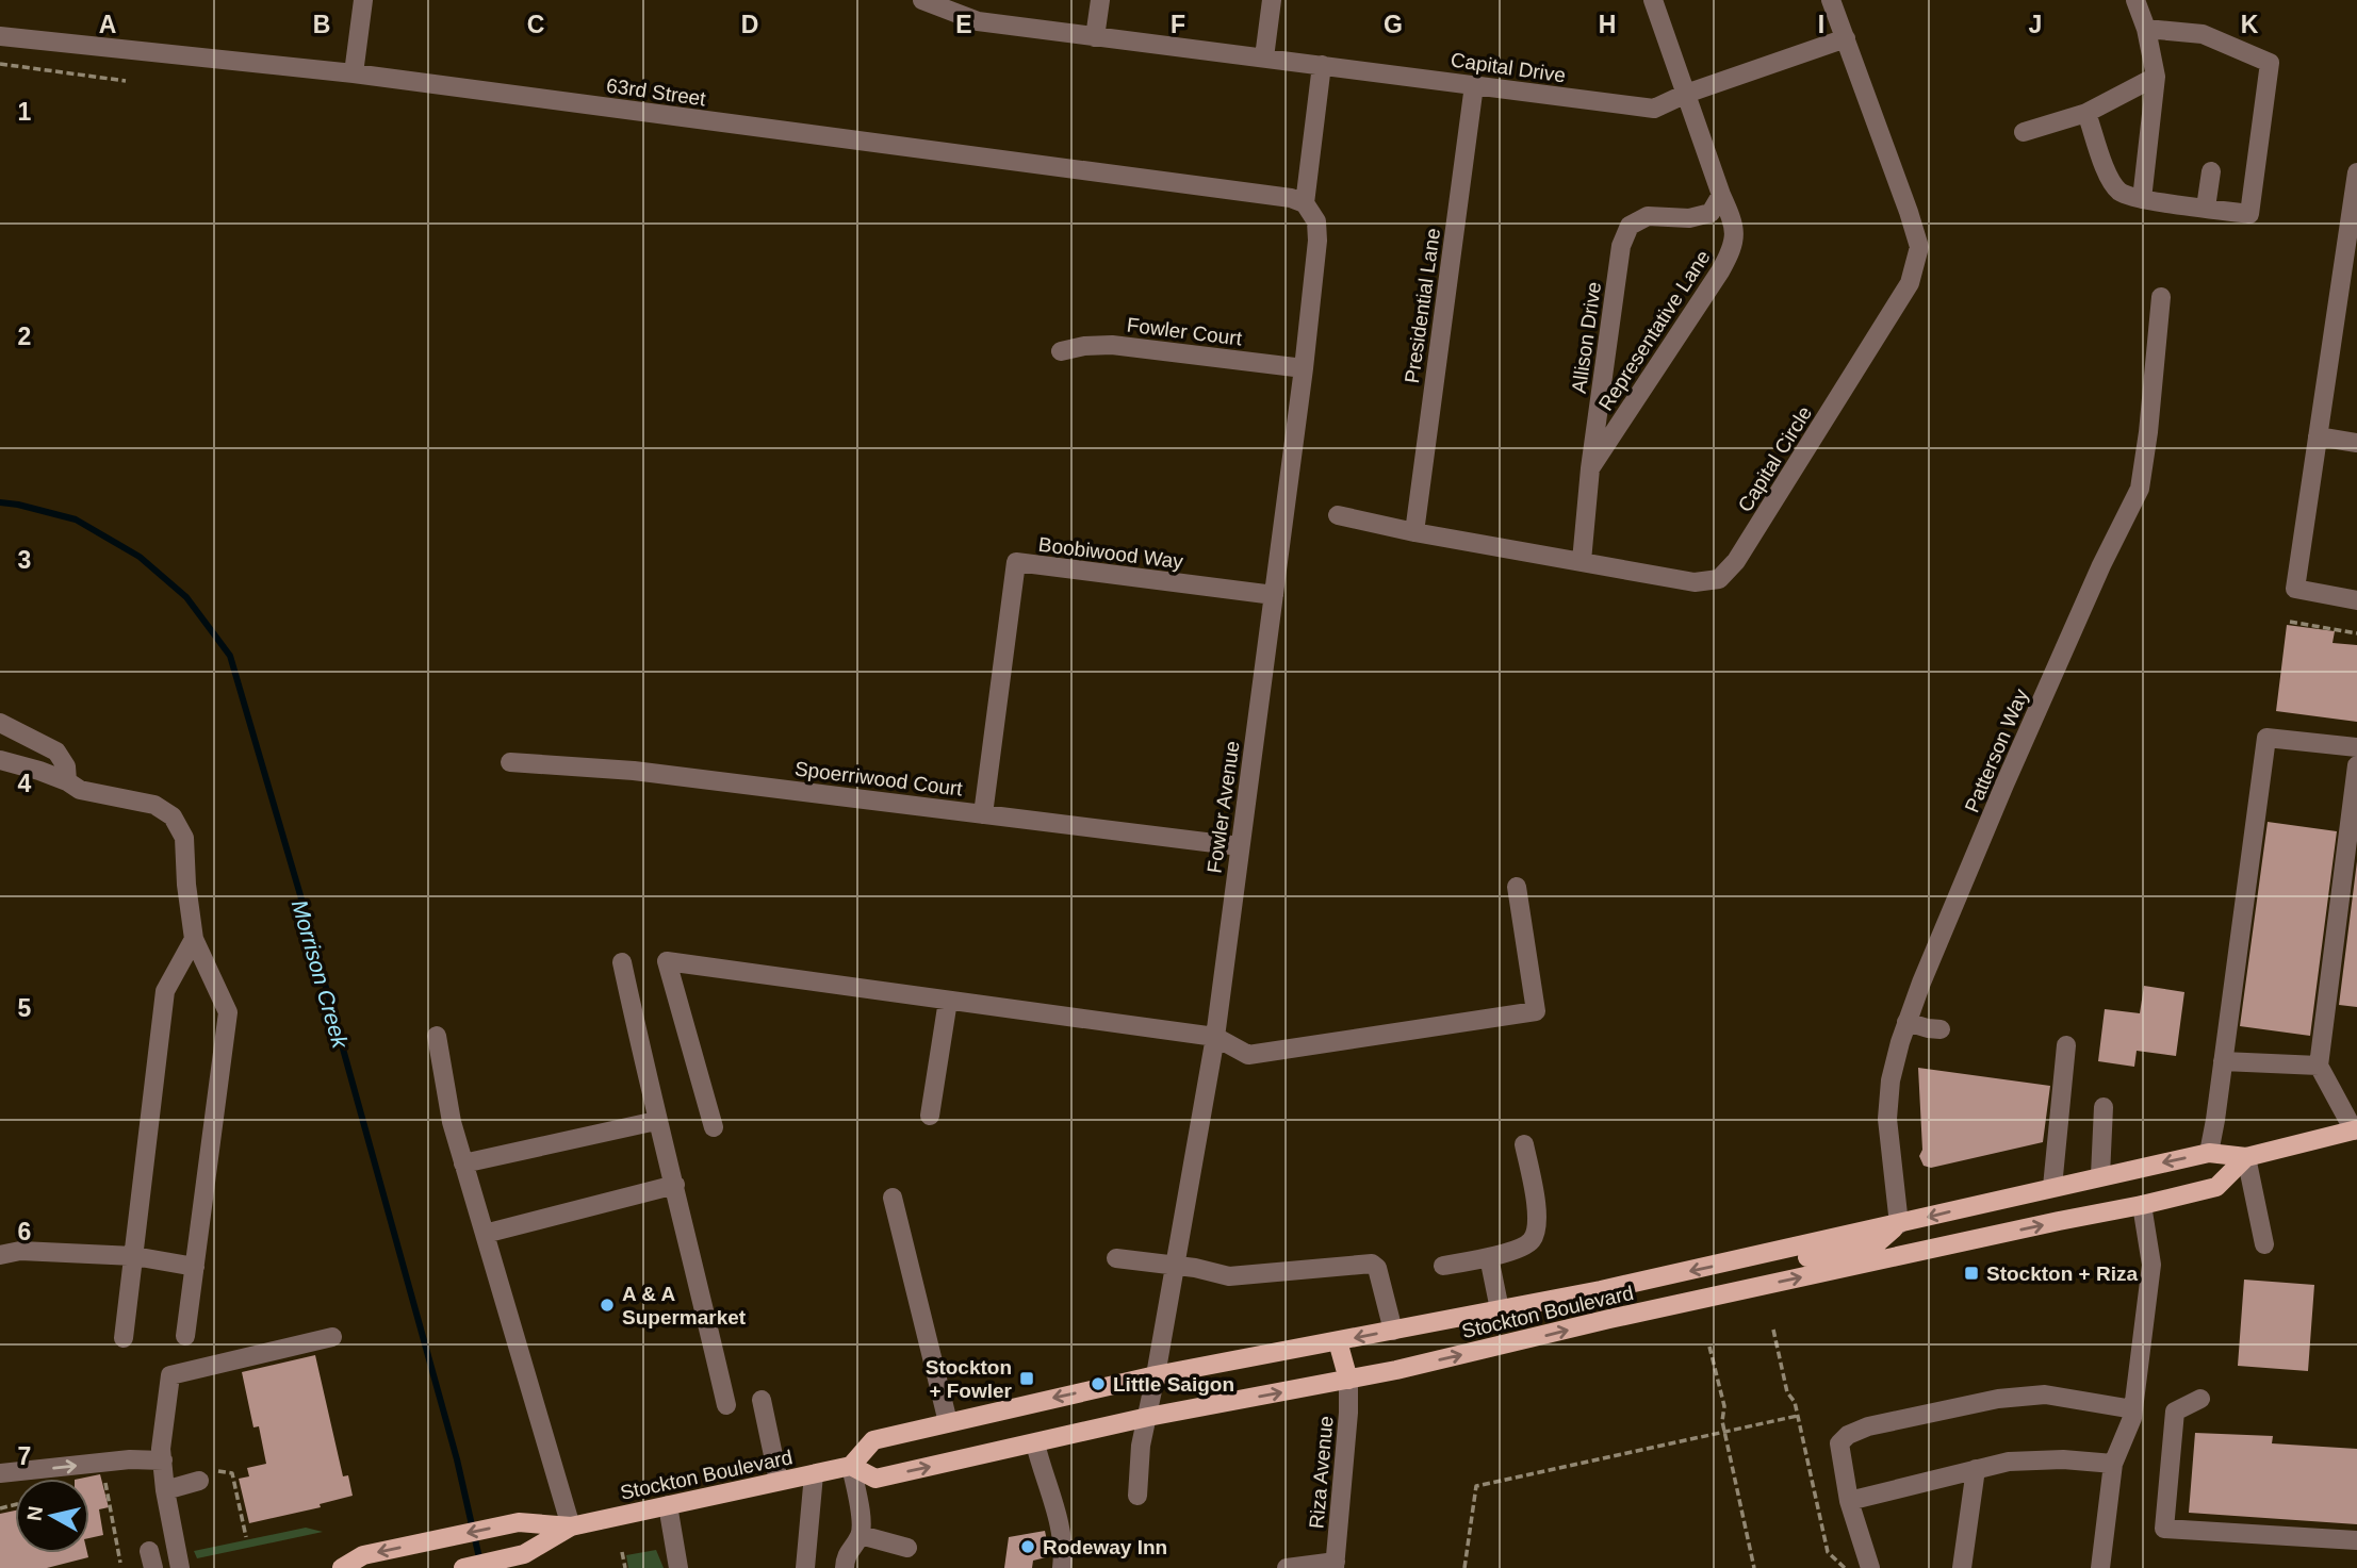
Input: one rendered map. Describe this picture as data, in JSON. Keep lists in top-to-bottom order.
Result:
{
  "streets": {
    "main road": ["Stockton Boulevard"],
    "street": [
      "Capital Drive",
      "63rd Street",
      "Presidential Lane",
      "Representative Lane",
      "Fowler Court",
      "Allison Drive",
      "Capital Circle",
      "Boobiwood Way",
      "Patterson Way",
      "Spoerriwood Court",
      "Fowler Avenue",
      "Riza Avenue"
    ]
  },
  "crossings": [
    ["Capital Drive", "Presidential Lane"],
    ["Capital Drive", "Representative Lane"],
    ["Capital Drive", "Capital Circle"],
    ["63rd Street", "Fowler Avenue"],
    ["Presidential Lane", "Capital Circle"],
    ["Representative Lane", "Allison Drive"],
    ["Fowler Court", "Fowler Avenue"],
    ["Allison Drive", "Capital Circle"],
    ["Boobiwood Way", "Spoerriwood Court"],
    ["Boobiwood Way", "Fowler Avenue"],
    ["Patterson Way", "Stockton Boulevard"],
    ["Spoerriwood Court", "Fowler Avenue"],
    ["Fowler Avenue", "Stockton Boulevard"],
    ["Stockton Boulevard", "Riza Avenue"]
  ],
  "water": ["Morrison Creek"],
  "places": {
    "transit": ["Stockton + Riza", "Stockton + Fowler"],
    "other": ["A & A Supermarket", "Little Saigon", "Rodeway Inn"]
  },
  "north": "left",
  "grid": {
    "columns": [
      "A",
      "B",
      "C",
      "D",
      "E",
      "F",
      "G",
      "H",
      "I",
      "J",
      "K"
    ],
    "rows": [
      "1",
      "2",
      "3",
      "4",
      "5",
      "6",
      "7"
    ]
  }
}
